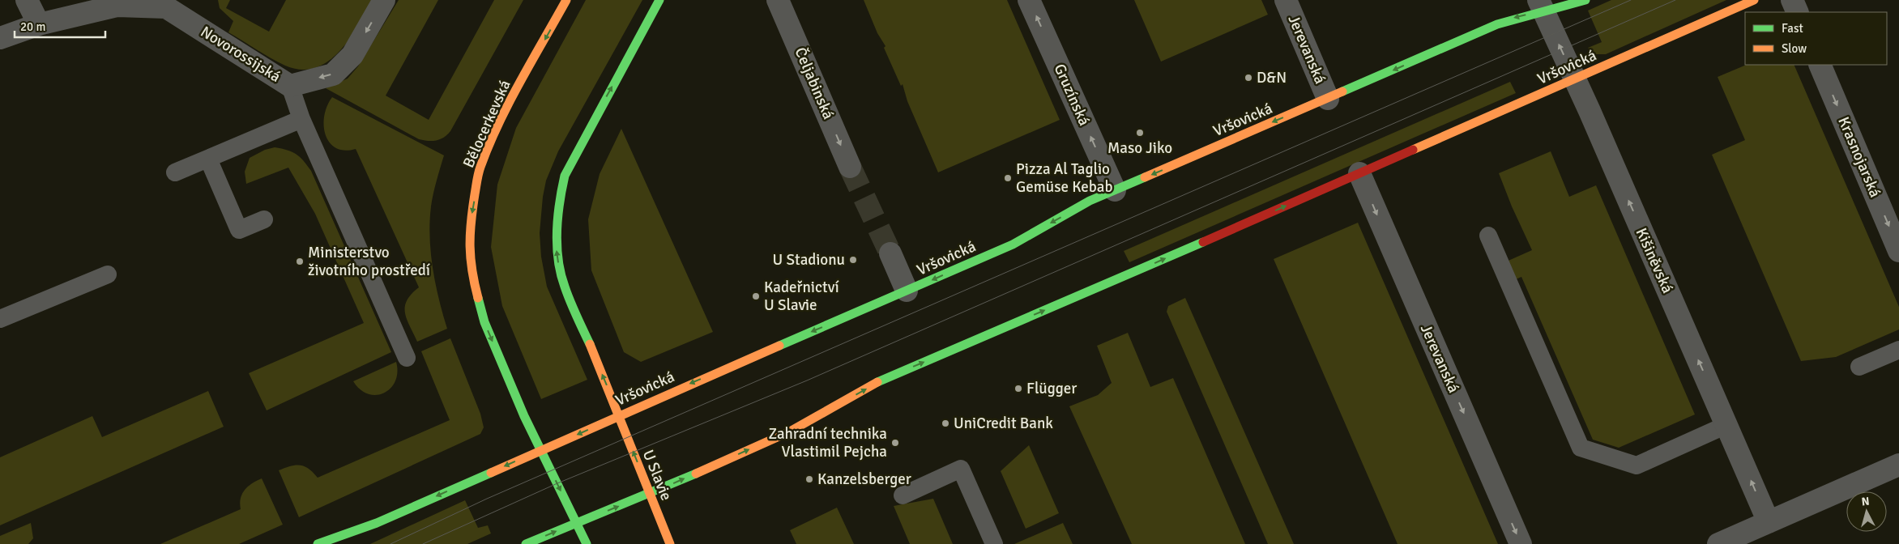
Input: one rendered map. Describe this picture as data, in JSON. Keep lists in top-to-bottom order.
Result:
{
  "streets": {
    "main road": ["Vršovická", "Bělocerkevská", "U Slavie"],
    "street": [
      "Jerevanská",
      "Novorossijská",
      "Čeljabinská",
      "Gruzínská",
      "Krasnojarská",
      "Kišiněvská"
    ]
  },
  "crossings": [
    ["Jerevanská", "Vršovická"],
    ["Vršovická", "Gruzínská"],
    ["Vršovická", "Bělocerkevská"],
    ["Vršovická", "Kišiněvská"],
    ["Vršovická", "U Slavie"]
  ],
  "one_way": [
    "Jerevanská",
    "Novorossijská",
    "Čeljabinská",
    "Gruzínská",
    "Bělocerkevská",
    "Krasnojarská",
    "Kišiněvská"
  ],
  "places": [
    "D&N",
    "Maso Jiko",
    "Pizza Al Taglio Gemüse Kebab",
    "U Stadionu",
    "Ministerstvo životního prostředí",
    "Kadeřnictví U Slavie",
    "Flügger",
    "UniCredit Bank",
    "Zahradní technika Vlastimil Pejcha",
    "Kanzelsberger"
  ],
  "legend": ["Fast", "Slow"],
  "scale_bar": "20 m",
  "north": "top"
}
